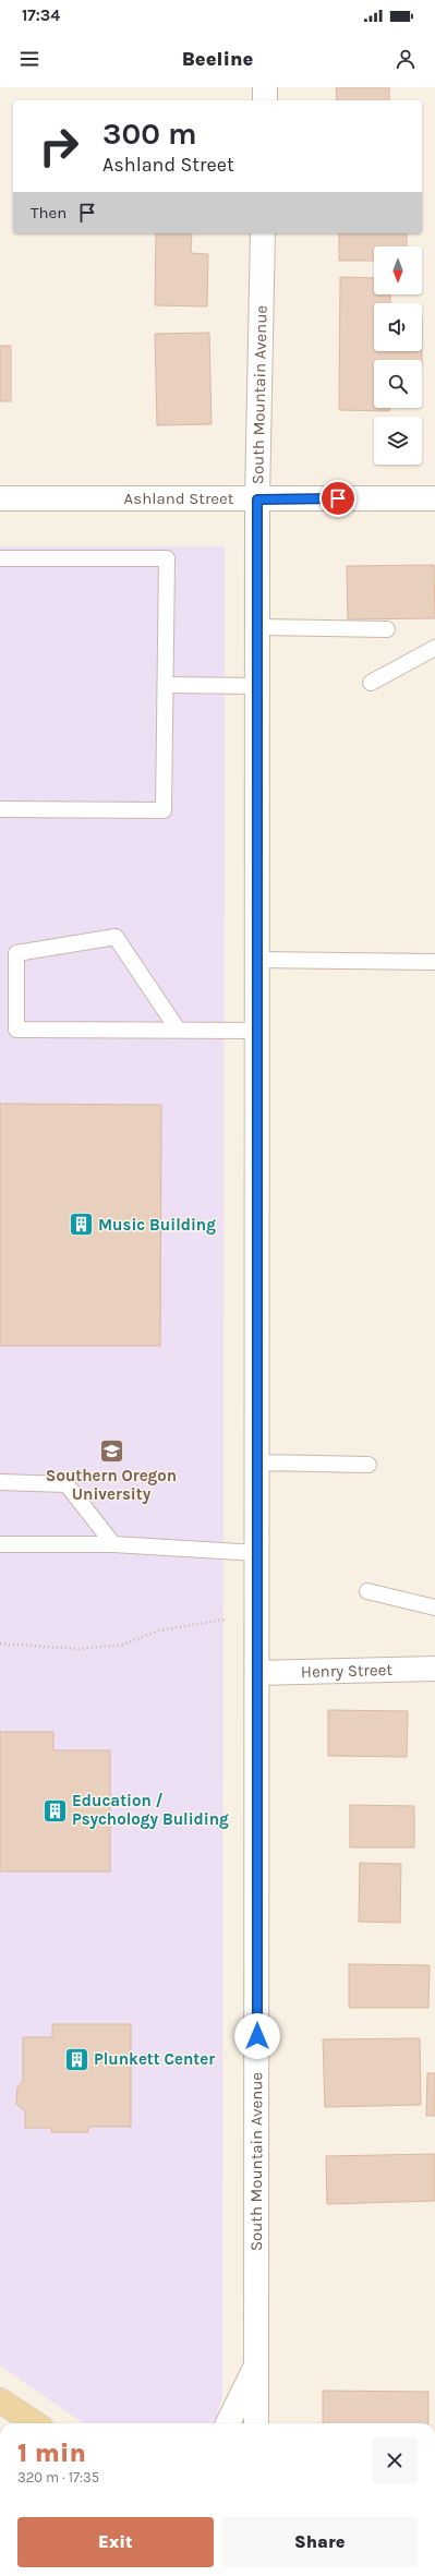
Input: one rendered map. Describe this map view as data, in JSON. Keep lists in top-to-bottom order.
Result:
{
  "streets": {
    "street": ["South Mountain Avenue", "Ashland Street", "Henry Street"]
  },
  "crossings": [
    ["South Mountain Avenue", "Ashland Street"],
    ["South Mountain Avenue", "Henry Street"]
  ],
  "places": {
    "building": ["Music Building", "Education / Psychology Buliding", "Plunkett Center"],
    "school or university": ["Southern Oregon University"]
  },
  "north": "bottom",
  "page": {
    "status": "17:34",
    "header": "Beeline",
    "turn": ["300 m", "Ashland Street"],
    "then": "Then",
    "heading": ["1 min", "320 m · 17:35"],
    "buttons": ["Exit", "Share"]
  }
}
